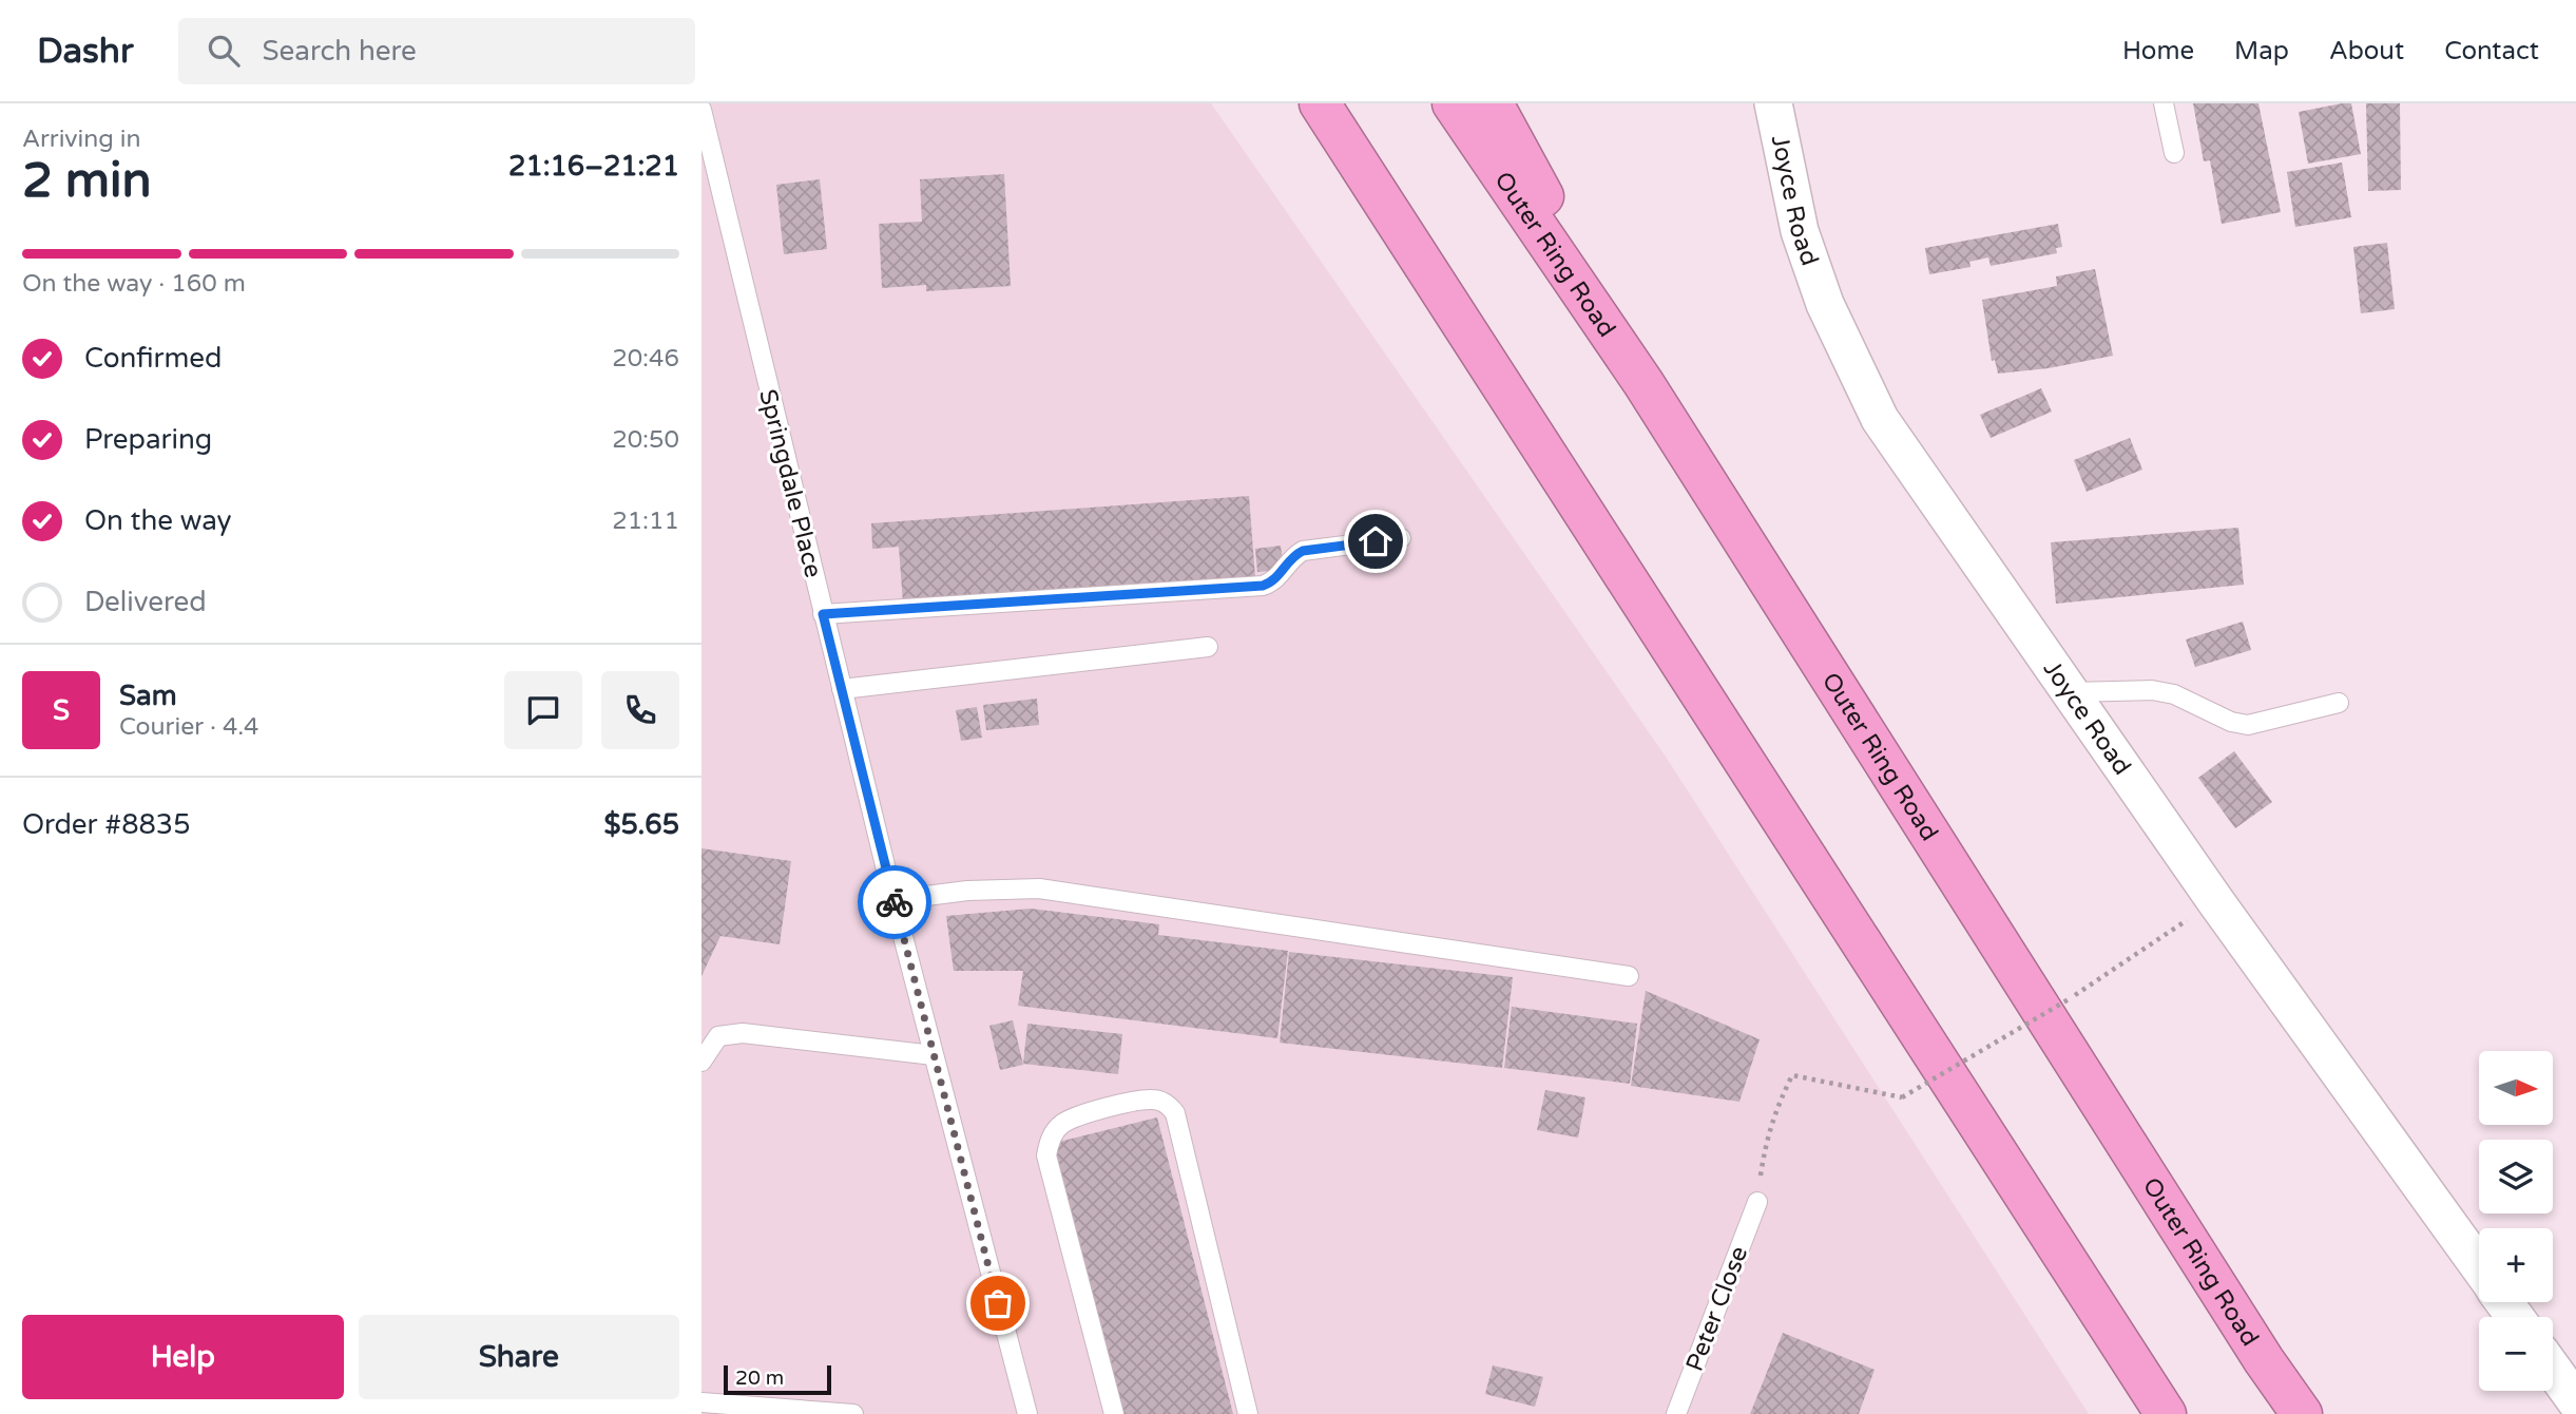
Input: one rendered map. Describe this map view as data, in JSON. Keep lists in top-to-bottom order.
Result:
{
  "streets": {
    "highway": ["Outer Ring Road"],
    "street": ["Joyce Road"],
    "lane": ["Springdale Place", "Peter Close"]
  },
  "scale_bar": "20 m",
  "north": "right",
  "page": {
    "header": "Dashr",
    "search": "Search here",
    "nav": [
      "Home",
      "Map",
      "About",
      "Contact"
    ],
    "heading": ["2 min", "Arriving in", "21:16–21:21"],
    "panel": [
      "Sam",
      "Courier · 4.4",
      "Order #8835",
      "$5.65"
    ],
    "bar": "On the way · 160 m",
    "list": [
      ["Confirmed", "20:46"],
      ["Preparing", "20:50"],
      ["On the way", "21:11"],
      "Delivered"
    ],
    "round": "S",
    "map_buttons": ["+", "−"],
    "buttons": ["Help", "Share"],
    "scale": "20 m"
  }
}
